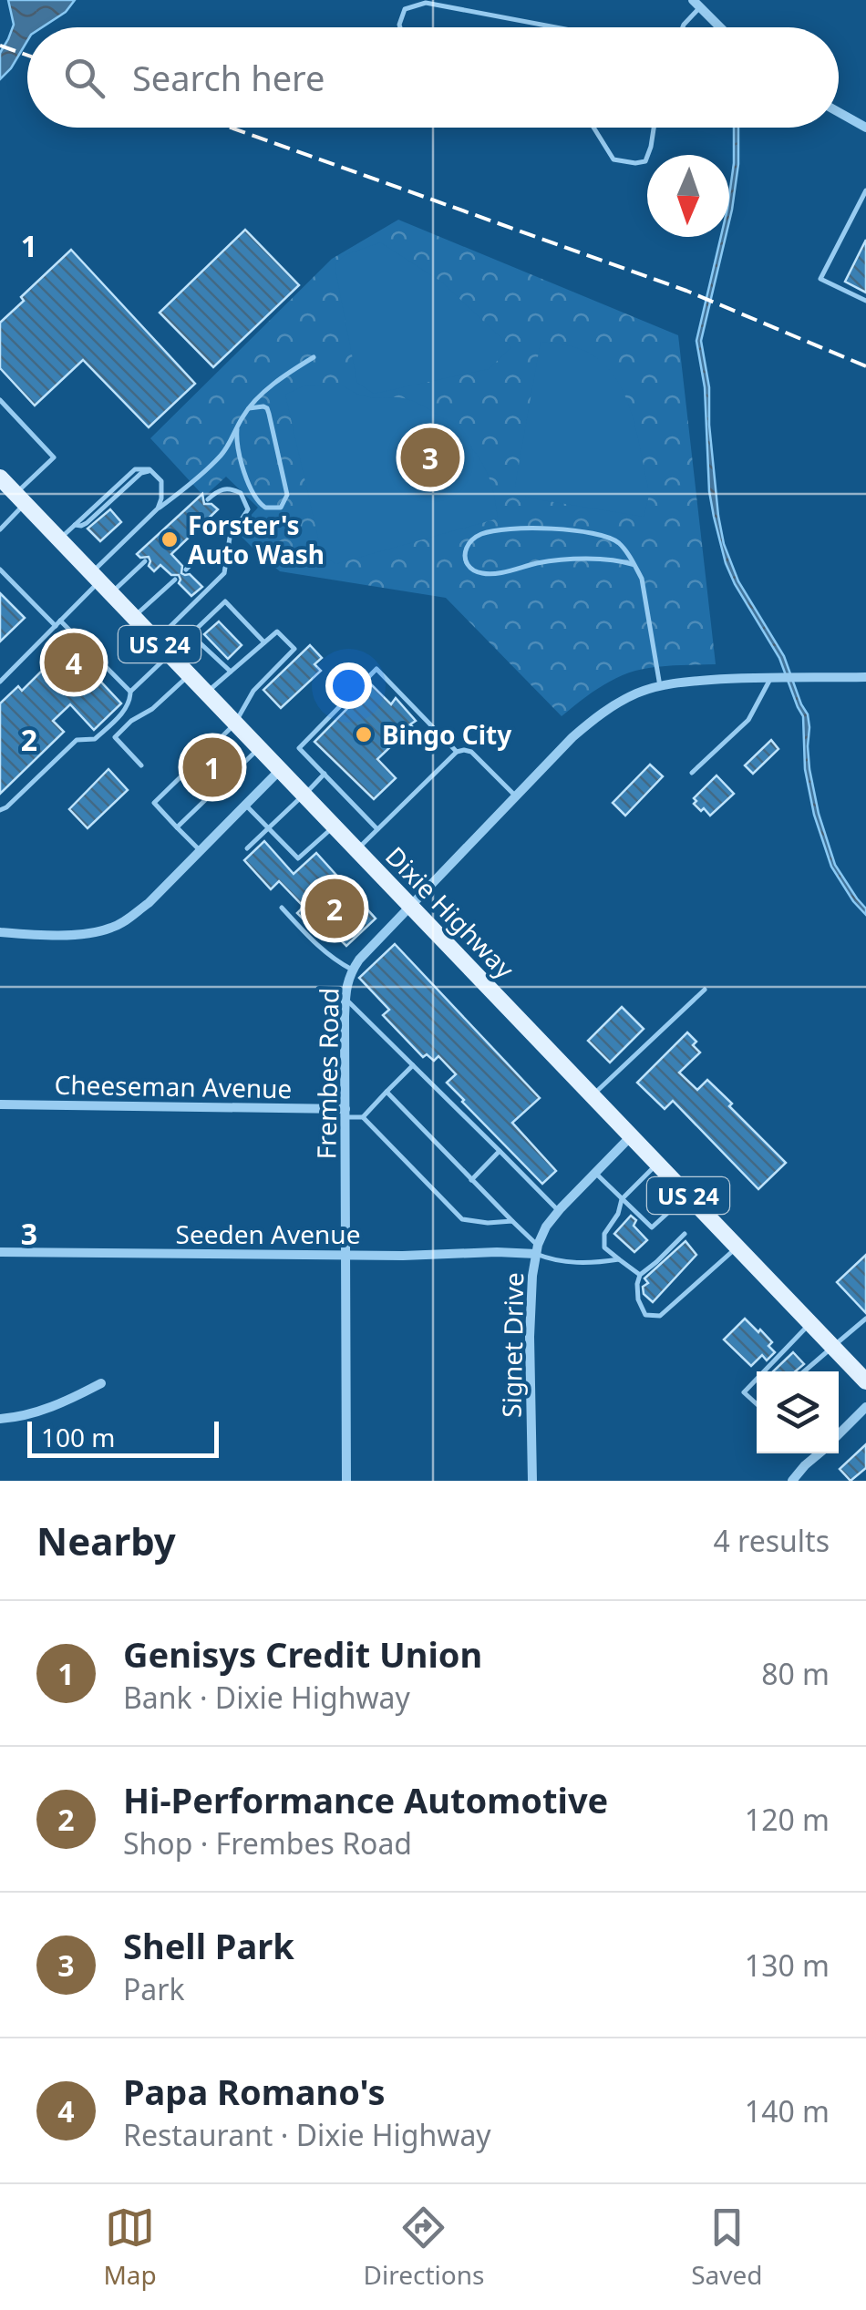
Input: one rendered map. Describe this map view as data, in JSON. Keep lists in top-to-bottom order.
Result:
{
  "streets": {
    "main road": ["US 24", "Dixie Highway"],
    "street": [
      "Frembes Road",
      "Cheeseman Avenue",
      "Seeden Avenue",
      "Signet Drive"
    ]
  },
  "crossings": [
    ["Dixie Highway", "Frembes Road"],
    ["Dixie Highway", "Signet Drive"],
    ["Frembes Road", "Cheeseman Avenue"],
    ["Frembes Road", "Seeden Avenue"],
    ["Seeden Avenue", "Signet Drive"]
  ],
  "places": ["Forster's Auto Wash", "Bingo City"],
  "scale_bar": "100 m",
  "north": "bottom",
  "page": {
    "search": "Search here",
    "pins": [
      "3",
      "4",
      "1",
      "2"
    ],
    "scale": "100 m",
    "heading": ["Nearby", "4 results"],
    "list": [
      {
        "mark": "1",
        "name": "Genisys Credit Union",
        "note": "Bank · Dixie Highway",
        "value": "80 m"
      },
      {
        "mark": "2",
        "name": "Hi-Performance Automotive",
        "note": "Shop · Frembes Road",
        "value": "120 m"
      },
      {
        "mark": "3",
        "name": "Shell Park",
        "note": "Park",
        "value": "130 m"
      },
      {
        "mark": "4",
        "name": "Papa Romano's",
        "note": "Restaurant · Dixie Highway",
        "value": "140 m"
      }
    ],
    "nav": ["Map", "Directions", "Saved"]
  },
  "grid": {
    "rows": ["1", "2", "3"]
  }
}
